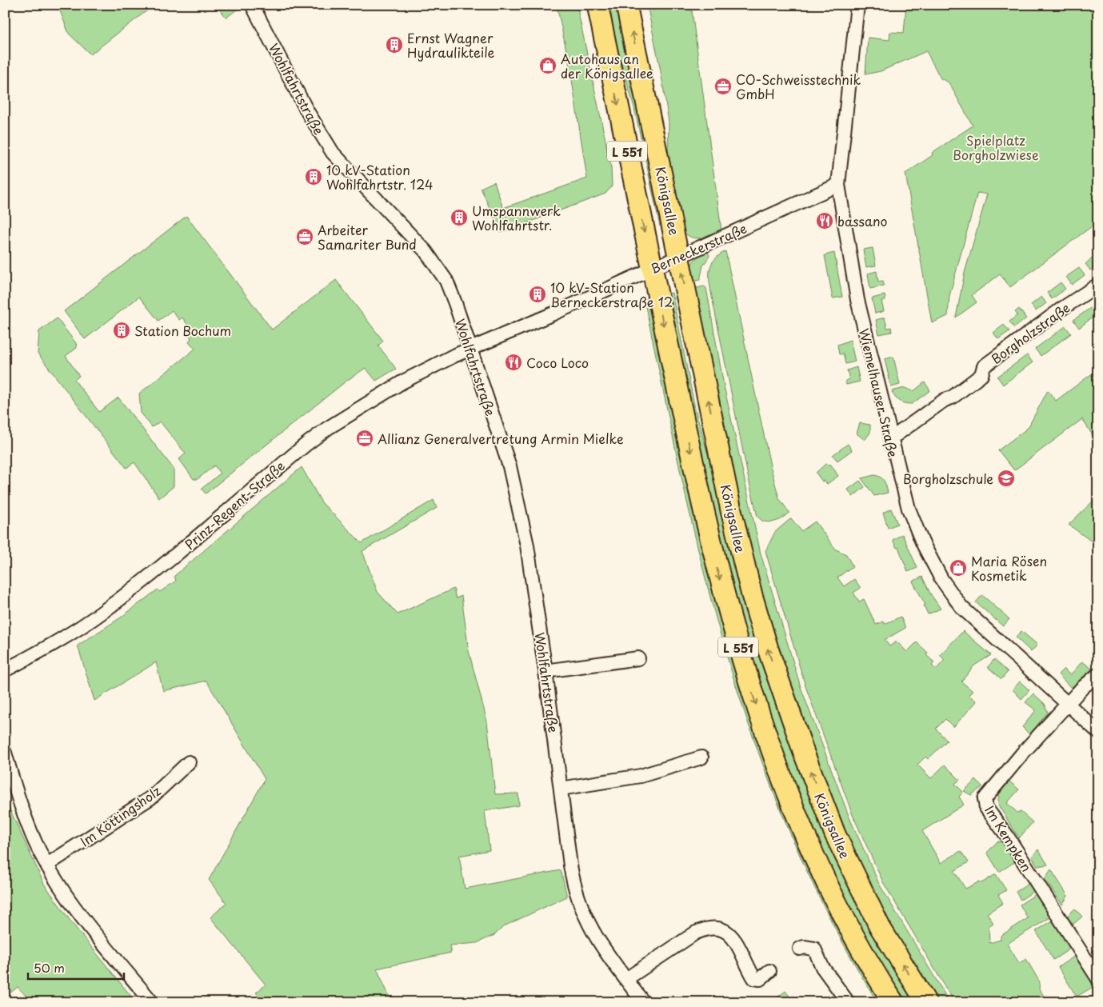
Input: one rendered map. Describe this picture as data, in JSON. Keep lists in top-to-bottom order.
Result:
{
  "streets": {
    "main road": ["L 551", "Königsallee"],
    "street": [
      "Wohlfahrtstraße",
      "Berneckerstraße",
      "Borgholzstraße",
      "Wiemelhauser Straße",
      "Prinz-Regent-Straße",
      "Im Köttingsholz",
      "Im Kempken"
    ]
  },
  "crossings": [
    ["Wohlfahrtstraße", "Berneckerstraße"],
    ["Wohlfahrtstraße", "Prinz-Regent-Straße"],
    ["L 551", "Berneckerstraße"],
    ["Königsallee", "Berneckerstraße"],
    ["Berneckerstraße", "Wiemelhauser Straße"],
    ["Berneckerstraße", "Prinz-Regent-Straße"],
    ["Borgholzstraße", "Wiemelhauser Straße"],
    ["Wiemelhauser Straße", "Im Kempken"]
  ],
  "parks": ["Spielplatz Borgholzwiese"],
  "places": {
    "building": [
      "Ernst Wagner Hydraulikteile",
      "10 kV-Station Wohlfahrtstr. 124",
      "Umspannwerk Wohlfahrtstr.",
      "10 kV-Station Berneckerstraße 12",
      "Station Bochum"
    ],
    "shop": ["Autohaus an der Königsallee", "Maria Rösen Kosmetik"],
    "office": ["CO-Schweisstechnik GmbH", "Arbeiter Samariter Bund", "Allianz Generalvertretung Armin Mielke"],
    "restaurant": ["bassano", "Coco Loco"],
    "school or university": ["Borgholzschule"]
  },
  "scale_bar": "50 m"
}
